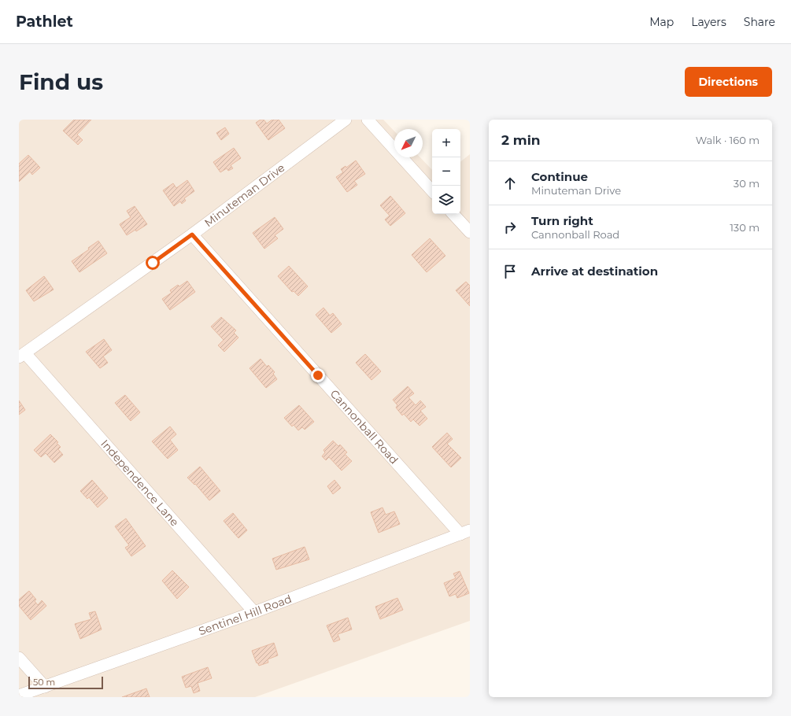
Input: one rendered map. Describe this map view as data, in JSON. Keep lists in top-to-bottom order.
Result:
{
  "streets": {
    "street": [
      "Minuteman Drive",
      "Cannonball Road",
      "Independence Lane",
      "Sentinel Hill Road"
    ]
  },
  "crossings": [
    ["Minuteman Drive", "Cannonball Road"],
    ["Minuteman Drive", "Independence Lane"],
    ["Cannonball Road", "Sentinel Hill Road"],
    ["Independence Lane", "Sentinel Hill Road"]
  ],
  "scale_bar": "50 m",
  "north": "bottom left",
  "page": {
    "header": "Pathlet",
    "nav": ["Map", "Layers", "Share"],
    "buttons": "Directions",
    "title": "Find us",
    "heading": ["2 min", "Walk · 160 m"],
    "map_buttons": ["+", "−"],
    "list": [
      ["Continue", "Minuteman Drive", "30 m"],
      ["Turn right", "Cannonball Road", "130 m"],
      "Arrive at destination"
    ],
    "scale": "50 m"
  }
}
